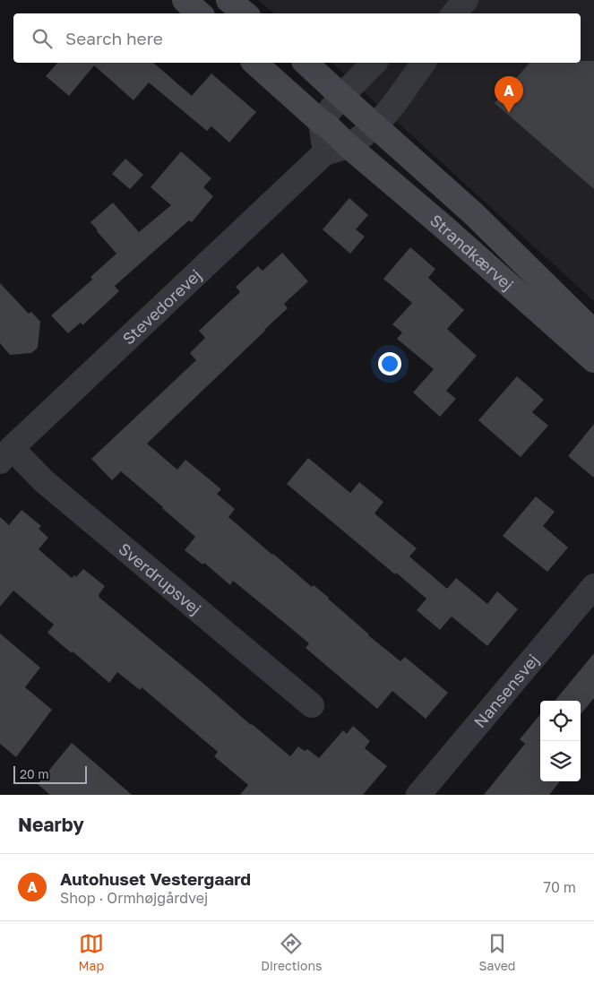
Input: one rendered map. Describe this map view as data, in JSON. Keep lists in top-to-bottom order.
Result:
{
  "streets": {
    "main road": ["Strandkærvej"],
    "street": ["Stevedorevej", "Sverdrupsvej", "Nansensvej"]
  },
  "crossings": [
    ["Strandkærvej", "Stevedorevej"],
    ["Stevedorevej", "Sverdrupsvej"]
  ],
  "scale_bar": "20 m",
  "page": {
    "search": "Search here",
    "pins": "A",
    "scale": "20 m",
    "heading": "Nearby",
    "list": [
      {
        "mark": "A",
        "name": "Autohuset Vestergaard",
        "note": "Shop · Ormhøjgårdvej",
        "value": "70 m"
      }
    ],
    "nav": ["Map", "Directions", "Saved"]
  }
}
